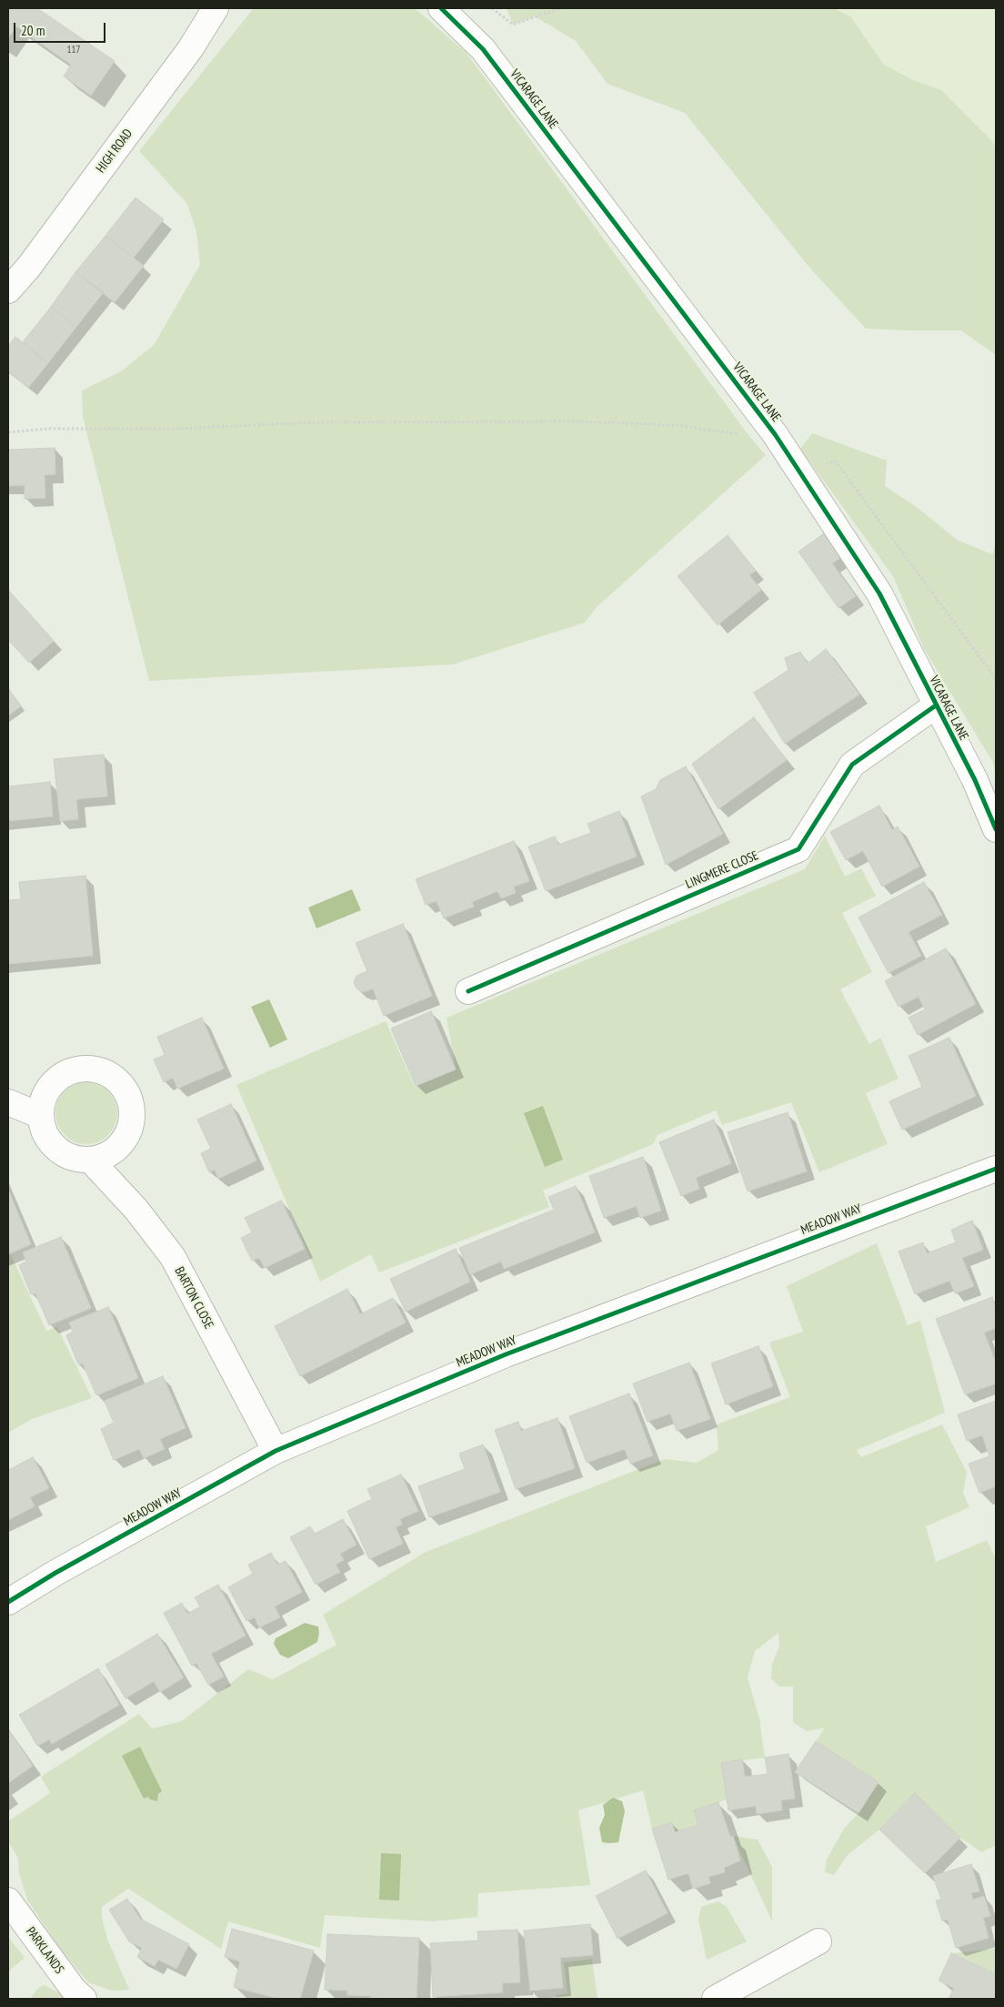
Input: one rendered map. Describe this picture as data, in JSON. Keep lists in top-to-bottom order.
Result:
{
  "streets": {
    "street": [
      "VICARAGE LANE",
      "HIGH ROAD",
      "LINGMERE CLOSE",
      "MEADOW WAY",
      "BARTON CLOSE",
      "PARKLANDS"
    ]
  },
  "crossings": [
    ["VICARAGE LANE", "LINGMERE CLOSE"],
    ["MEADOW WAY", "BARTON CLOSE"]
  ],
  "house_numbers": ["117"],
  "scale_bar": "20 m"
}
